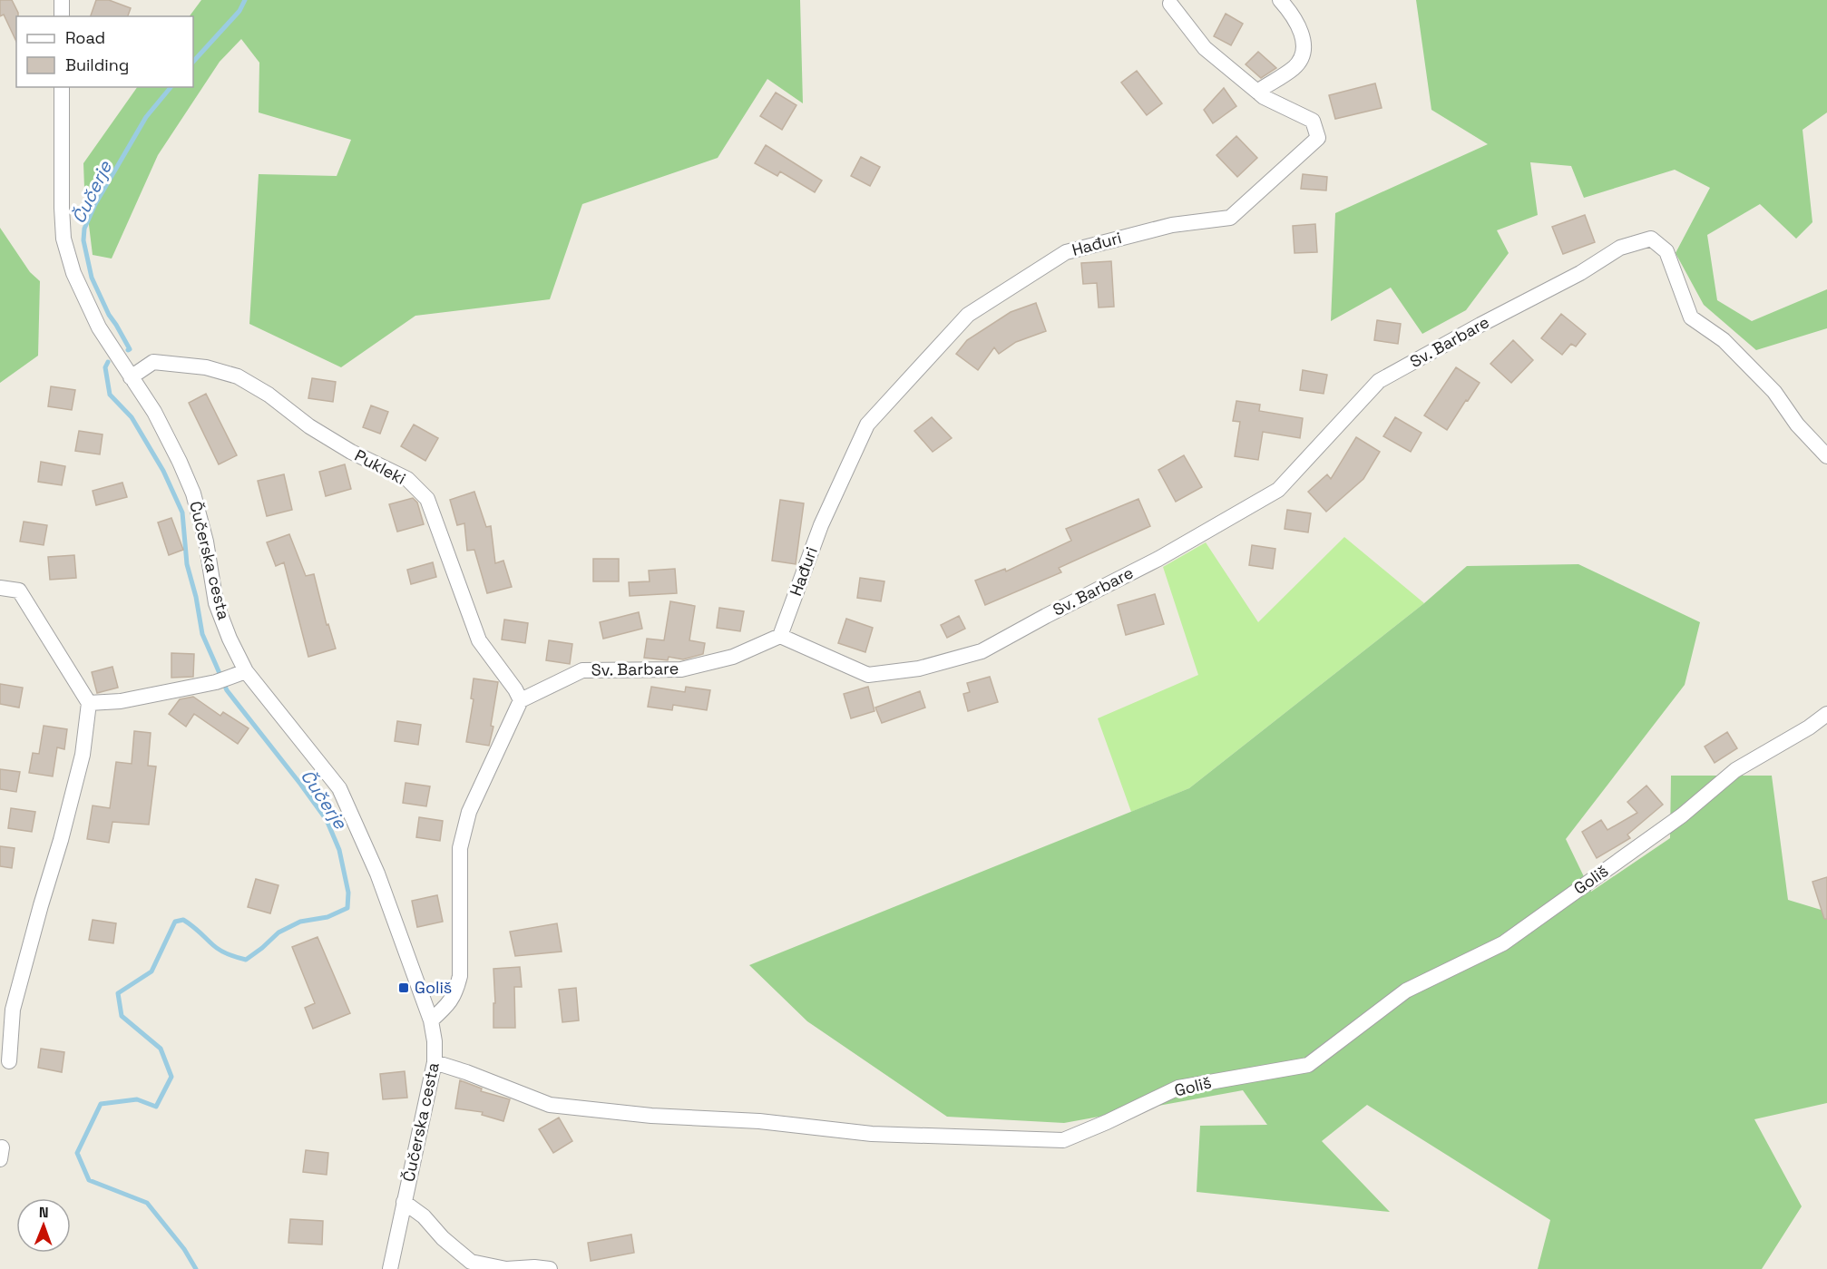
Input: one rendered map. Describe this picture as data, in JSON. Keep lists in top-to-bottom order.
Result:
{
  "streets": {
    "street": [
      "Hađuri",
      "Sv. Barbare",
      "Pukleki",
      "Čučerska cesta",
      "Goliš"
    ]
  },
  "crossings": [
    ["Hađuri", "Sv. Barbare"],
    ["Sv. Barbare", "Pukleki"],
    ["Pukleki", "Čučerska cesta"],
    ["Čučerska cesta", "Goliš"]
  ],
  "water": ["Čučerje"],
  "places": {
    "transit": ["Goliš"]
  },
  "legend": ["Road", "Building"],
  "north": "top"
}
